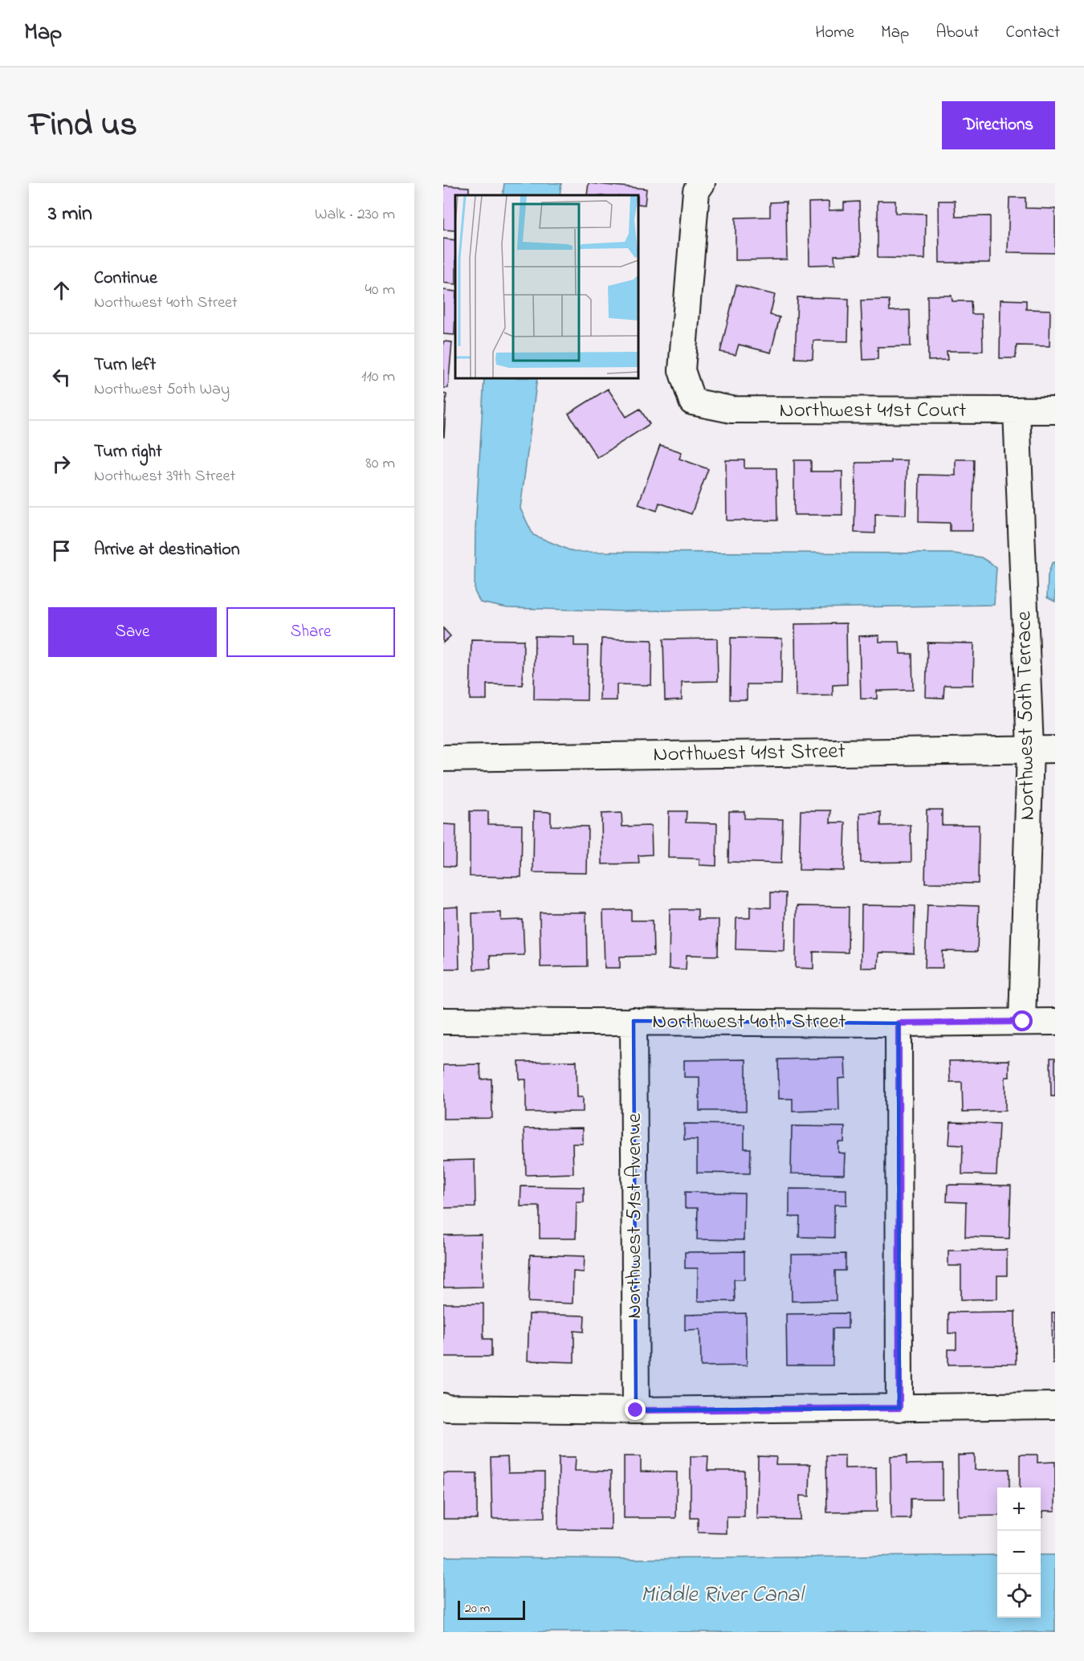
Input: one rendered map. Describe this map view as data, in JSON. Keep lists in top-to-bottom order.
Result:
{
  "streets": {
    "street": [
      "Northwest 41st Court",
      "Northwest 50th Terrace",
      "Northwest 41st Street",
      "Northwest 40th Street",
      "Northwest 51st Avenue"
    ]
  },
  "crossings": [
    ["Northwest 41st Court", "Northwest 50th Terrace"],
    ["Northwest 50th Terrace", "Northwest 41st Street"],
    ["Northwest 50th Terrace", "Northwest 40th Street"],
    ["Northwest 40th Street", "Northwest 51st Avenue"]
  ],
  "water": ["Middle River Canal"],
  "scale_bar": "20 m",
  "page": {
    "header": "Map",
    "nav": [
      "Home",
      "Map",
      "About",
      "Contact"
    ],
    "title": "Find us",
    "buttons": [
      "Directions",
      ["Save", "Share"]
    ],
    "heading": ["3 min", "Walk · 230 m"],
    "list": [
      ["Continue", "Northwest 40th Street", "40 m"],
      ["Turn left", "Northwest 50th Way", "110 m"],
      ["Turn right", "Northwest 39th Street", "80 m"],
      "Arrive at destination"
    ],
    "map_buttons": ["+", "−"],
    "scale": "20 m"
  }
}
